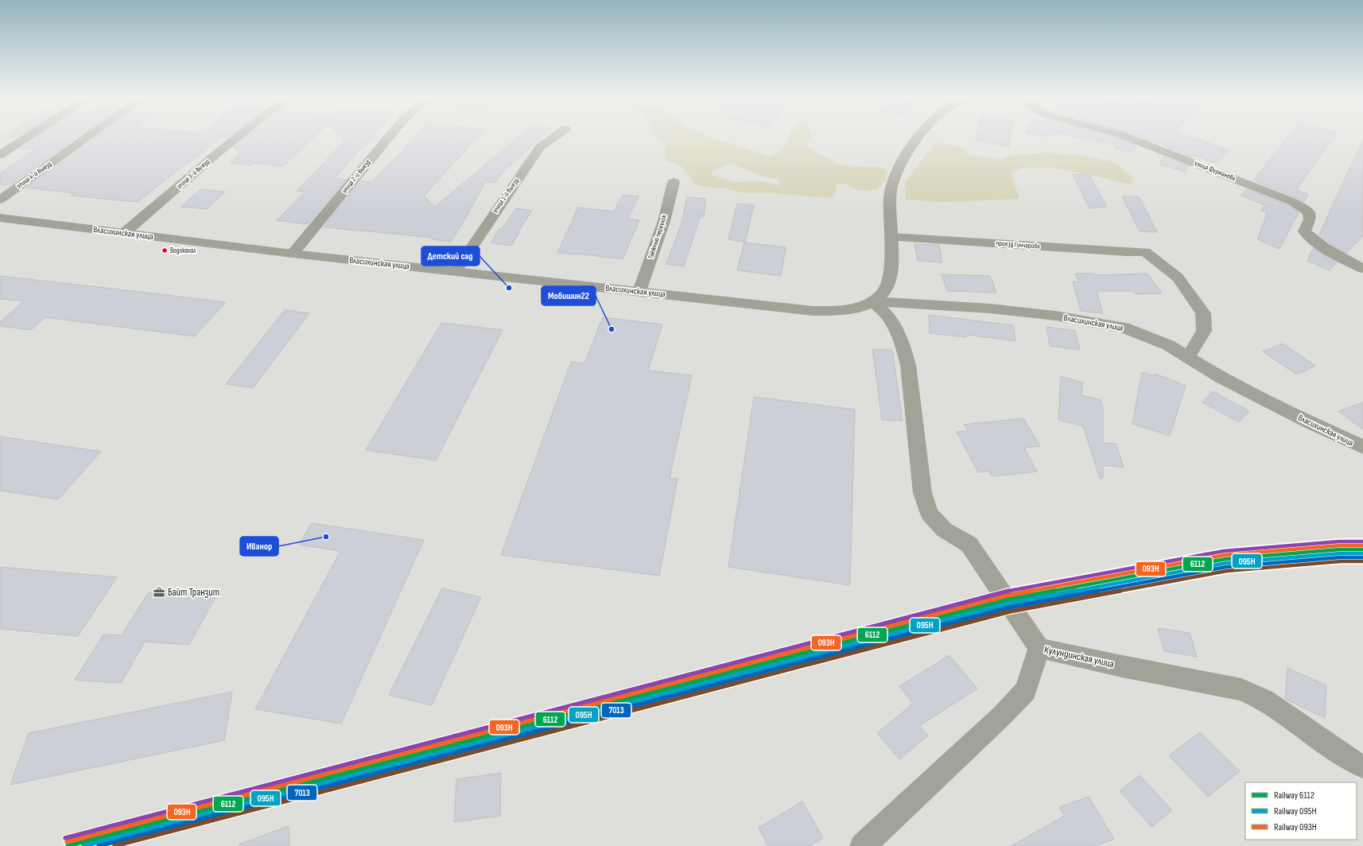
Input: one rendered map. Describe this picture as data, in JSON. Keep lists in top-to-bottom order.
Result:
{
  "streets": {
    "street": [
      "улица Фурманова",
      "улица 3-й Выезд",
      "улица 4-й Выезд",
      "улица 2-й Выезд",
      "улица 1-й Выезд",
      "Власихинская улица",
      "Таёжный переулок",
      "проезд Гончарова",
      "Кулундинская улица"
    ]
  },
  "crossings": [
    ["улица 3-й Выезд", "Власихинская улица"],
    ["улица 2-й Выезд", "Власихинская улица"],
    ["улица 1-й Выезд", "Власихинская улица"],
    ["Власихинская улица", "Таёжный переулок"],
    ["Власихинская улица", "проезд Гончарова"]
  ],
  "places": {
    "other": [
      "Водоканал",
      "Детский сад",
      "Мобишин22",
      "Иванор"
    ],
    "office": ["Байт Транзит"]
  },
  "lines": [
    "rail line 093Н",
    "rail line 6112",
    "rail line 095Н",
    "transit line 7013"
  ],
  "legend": ["Railway 6112", "Railway 095Н", "Railway 093Н"]
}
